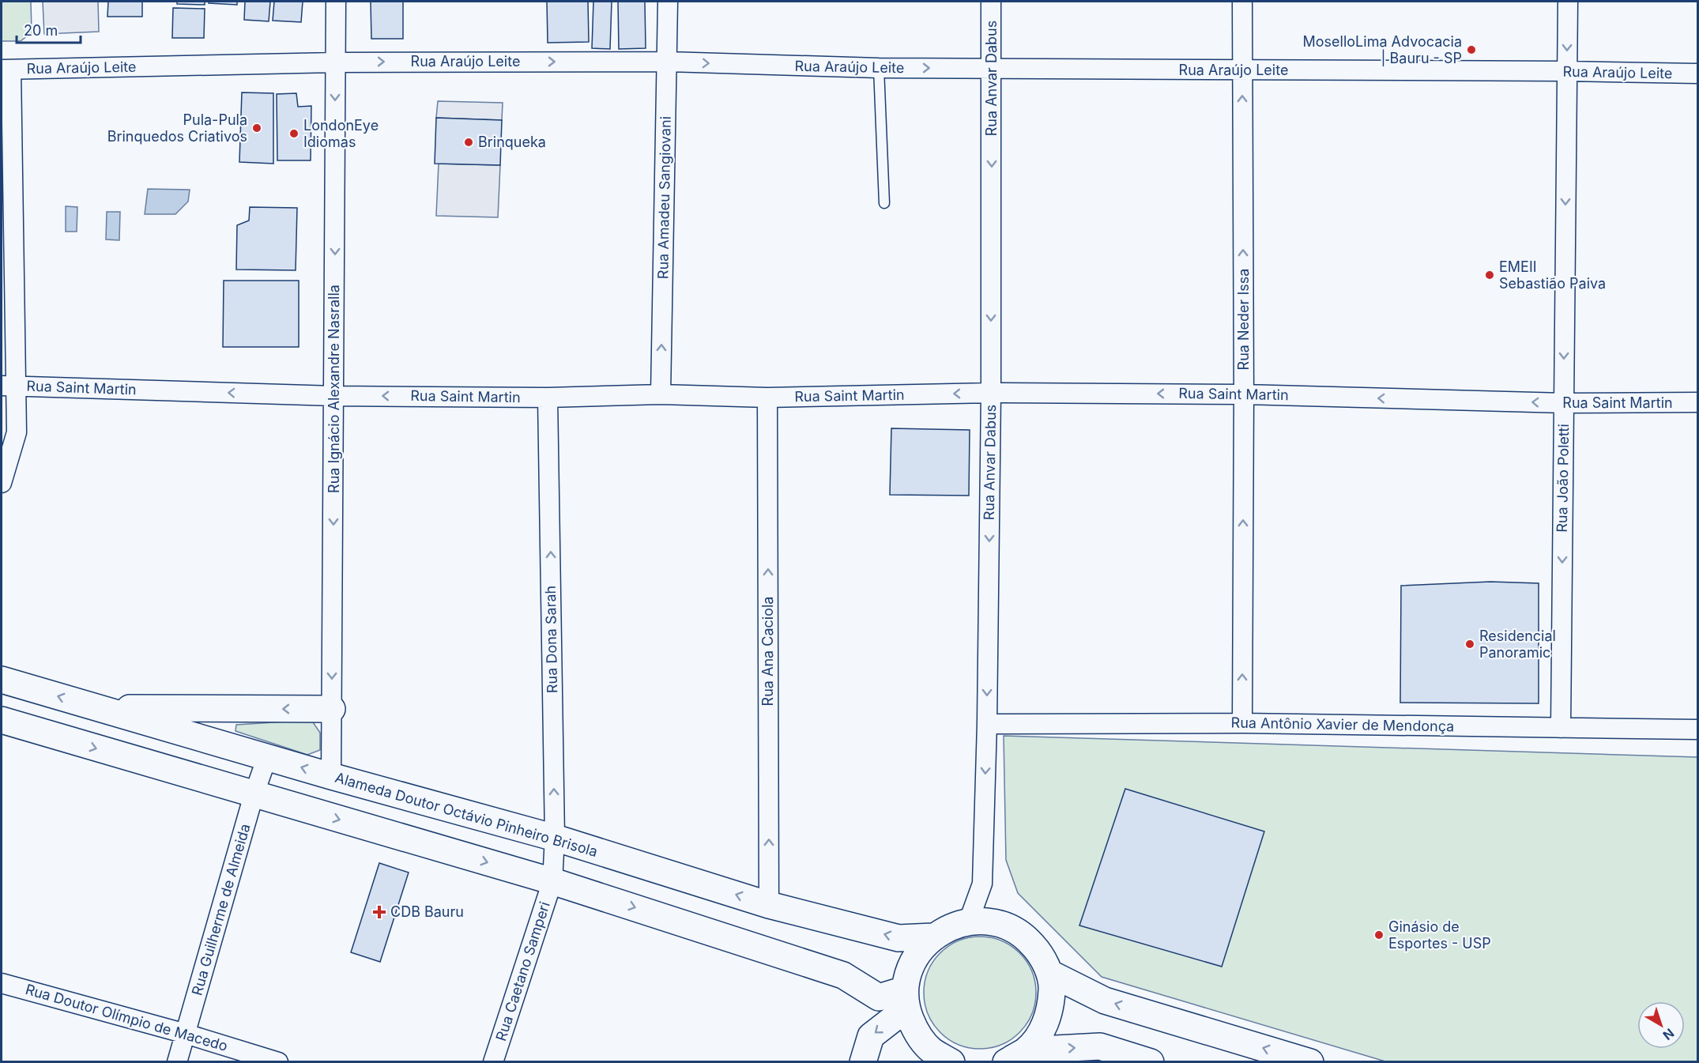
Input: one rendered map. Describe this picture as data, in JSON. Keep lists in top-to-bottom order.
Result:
{
  "streets": {
    "street": [
      "Rua Araújo Leite",
      "Rua Anvar Dabus",
      "Rua Amadeu Sangiovani",
      "Rua Neder Issa",
      "Rua Saint Martin",
      "Rua Ignácio Alexandre Nasralla",
      "Rua João Poletti",
      "Rua Dona Sarah",
      "Rua Ana Caciola",
      "Rua Antônio Xavier de Mendonça",
      "Alameda Doutor Octávio Pinheiro Brisola",
      "Rua Guilherme de Almeida",
      "Rua Caetano Samperi",
      "Rua Doutor Olímpio de Macedo"
    ]
  },
  "crossings": [
    ["Rua Araújo Leite", "Rua Anvar Dabus"],
    ["Rua Araújo Leite", "Rua Amadeu Sangiovani"],
    ["Rua Araújo Leite", "Rua Neder Issa"],
    ["Rua Araújo Leite", "Rua Ignácio Alexandre Nasralla"],
    ["Rua Araújo Leite", "Rua João Poletti"],
    ["Rua Anvar Dabus", "Rua Saint Martin"],
    ["Rua Anvar Dabus", "Rua Antônio Xavier de Mendonça"],
    ["Rua Anvar Dabus", "Alameda Doutor Octávio Pinheiro Brisola"],
    ["Rua Amadeu Sangiovani", "Rua Saint Martin"],
    ["Rua Neder Issa", "Rua Saint Martin"],
    ["Rua Neder Issa", "Rua Antônio Xavier de Mendonça"],
    ["Rua Saint Martin", "Rua Ignácio Alexandre Nasralla"],
    ["Rua Saint Martin", "Rua João Poletti"],
    ["Rua Saint Martin", "Rua Dona Sarah"],
    ["Rua Saint Martin", "Rua Ana Caciola"],
    ["Rua Ignácio Alexandre Nasralla", "Alameda Doutor Octávio Pinheiro Brisola"],
    ["Rua João Poletti", "Rua Antônio Xavier de Mendonça"],
    ["Rua Dona Sarah", "Alameda Doutor Octávio Pinheiro Brisola"],
    ["Rua Dona Sarah", "Rua Caetano Samperi"],
    ["Rua Ana Caciola", "Alameda Doutor Octávio Pinheiro Brisola"],
    ["Alameda Doutor Octávio Pinheiro Brisola", "Rua Guilherme de Almeida"],
    ["Rua Guilherme de Almeida", "Rua Doutor Olímpio de Macedo"]
  ],
  "one_way": [
    "Rua Araújo Leite",
    "Rua Anvar Dabus",
    "Rua Amadeu Sangiovani",
    "Rua Neder Issa",
    "Rua Saint Martin",
    "Rua Ignácio Alexandre Nasralla",
    "Rua João Poletti",
    "Rua Dona Sarah",
    "Rua Ana Caciola"
  ],
  "places": {
    "other": [
      "MoselloLima Advocacia | Bauru - SP",
      "Pula-Pula Brinquedos Criativos",
      "LondonEye Idiomas",
      "Brinqueka",
      "EMEII Sebastião Paiva",
      "Residencial Panoramic",
      "Ginásio de Esportes - USP"
    ],
    "health": ["CDB Bauru"]
  },
  "scale_bar": "20 m",
  "north": "bottom right"
}
